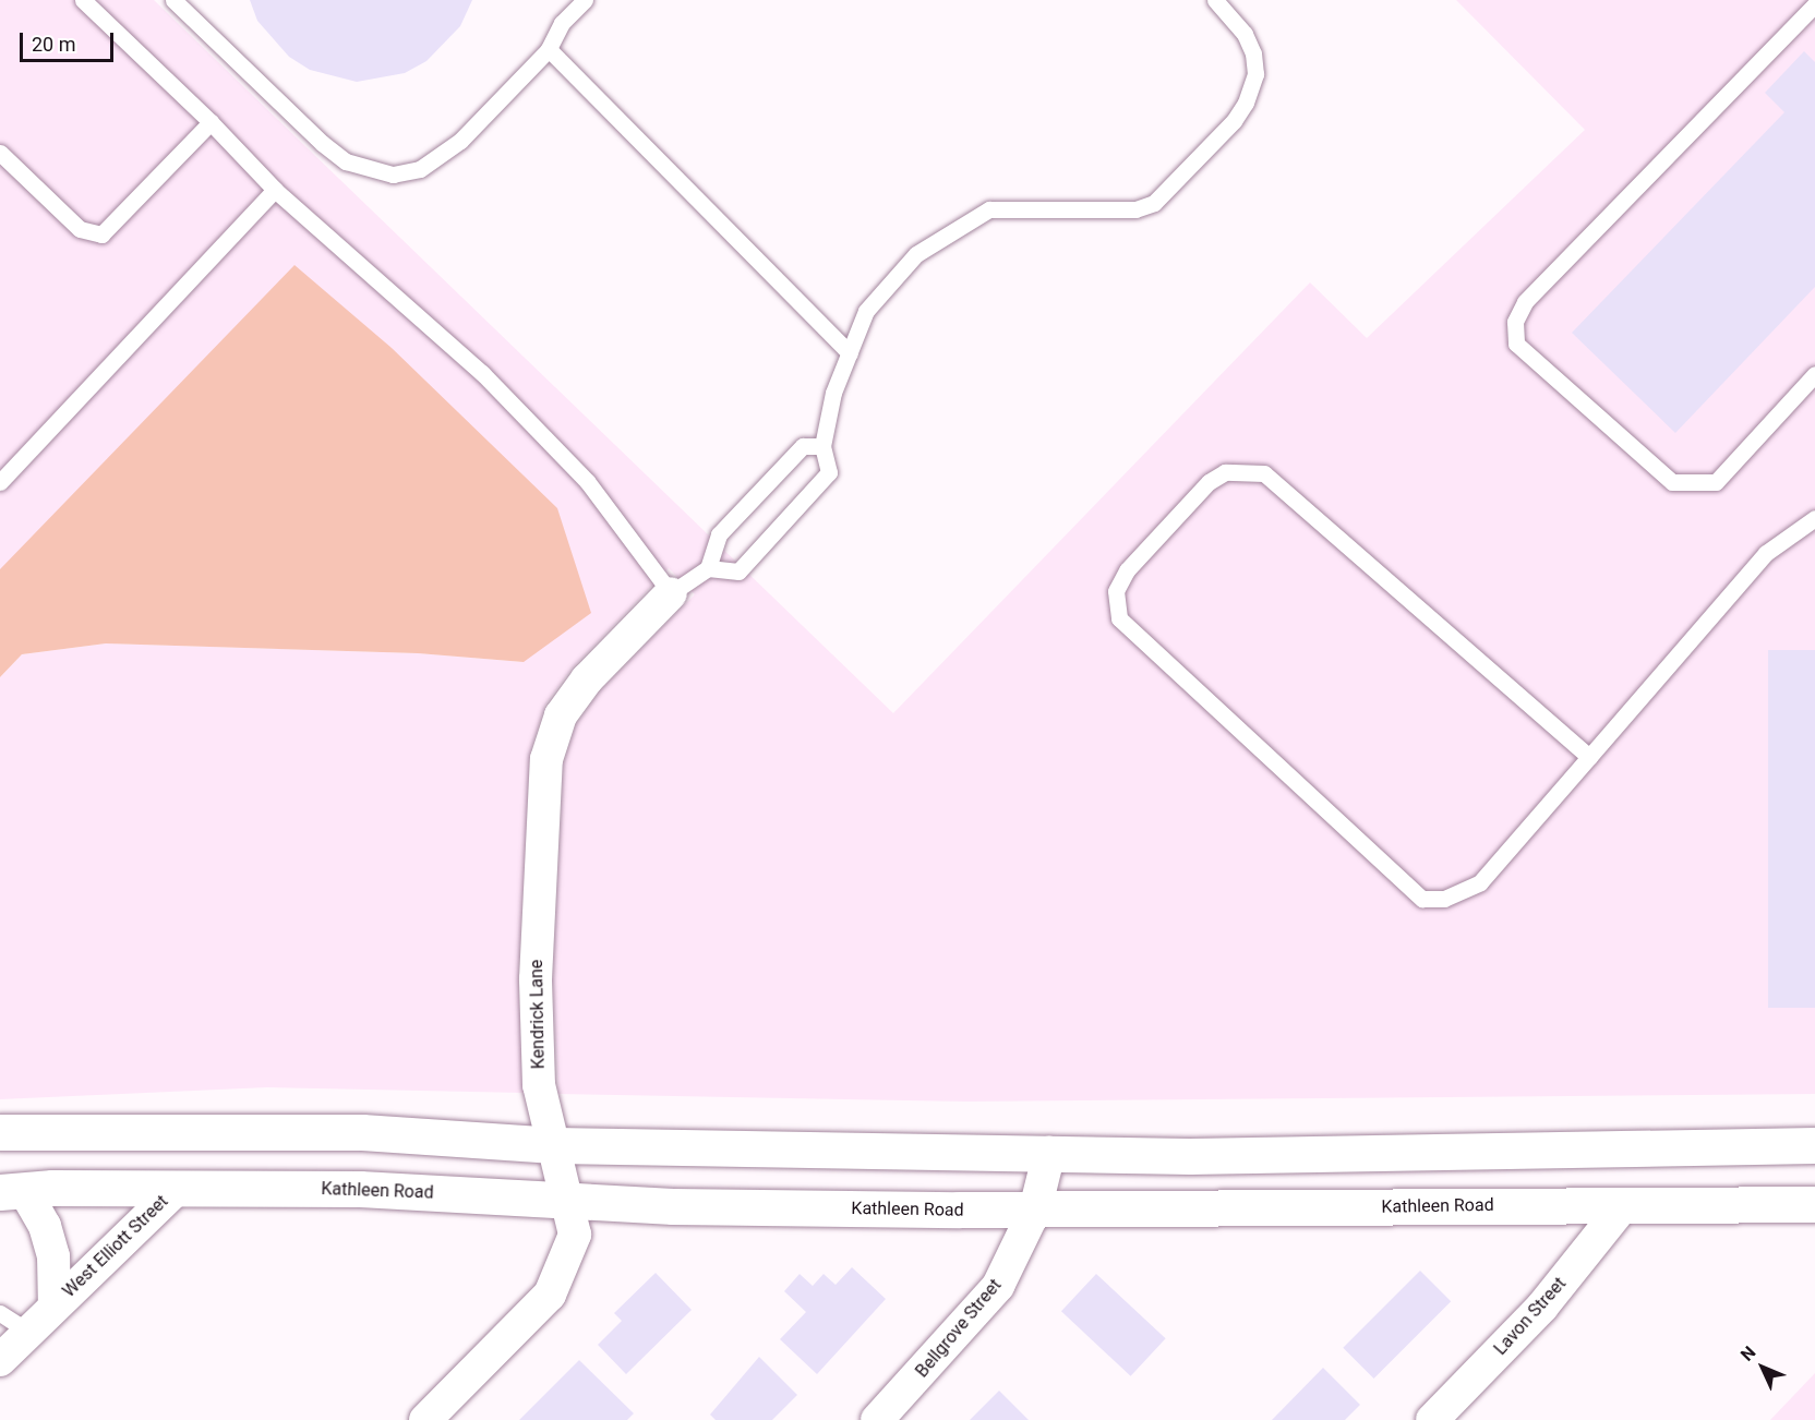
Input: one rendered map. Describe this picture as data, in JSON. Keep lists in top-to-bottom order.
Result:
{
  "streets": {
    "main road": ["Kathleen Road"],
    "street": [
      "Kendrick Lane",
      "West Elliott Street",
      "Lavon Street",
      "Bellgrove Street"
    ]
  },
  "crossings": [
    ["Kendrick Lane", "Kathleen Road"],
    ["Kathleen Road", "West Elliott Street"],
    ["Kathleen Road", "Lavon Street"],
    ["Kathleen Road", "Bellgrove Street"]
  ],
  "scale_bar": "20 m",
  "north": "top left"
}
